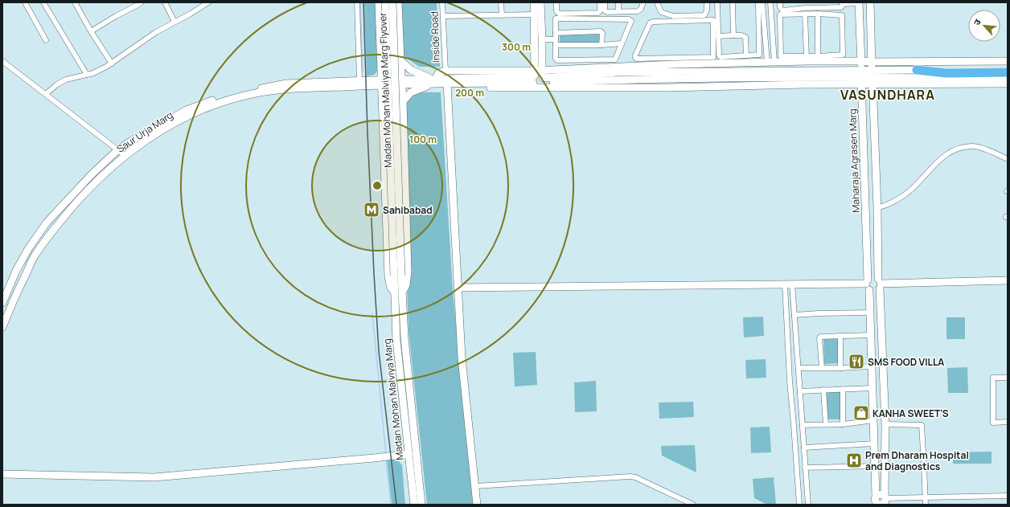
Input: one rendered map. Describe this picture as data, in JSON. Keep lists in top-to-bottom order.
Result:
{
  "streets": {
    "street": [
      "Inside Road",
      "Madan Mohan Malviya Marg Flyover",
      "Saur Urja Marg",
      "Maharaja Agrasen Marg",
      "Madan Mohan Malviya Marg"
    ]
  },
  "crossings": [
    ["Madan Mohan Malviya Marg Flyover", "Madan Mohan Malviya Marg"]
  ],
  "districts": ["VASUNDHARA"],
  "places": {
    "metro station": ["Sahibabad"],
    "restaurant": ["SMS FOOD VILLA"],
    "shop": ["KANHA SWEET'S"],
    "hospital": ["Prem Dharam Hospital and Diagnostics"]
  },
  "north": "top left",
  "rings": ["300 m", "200 m", "100 m"]
}
